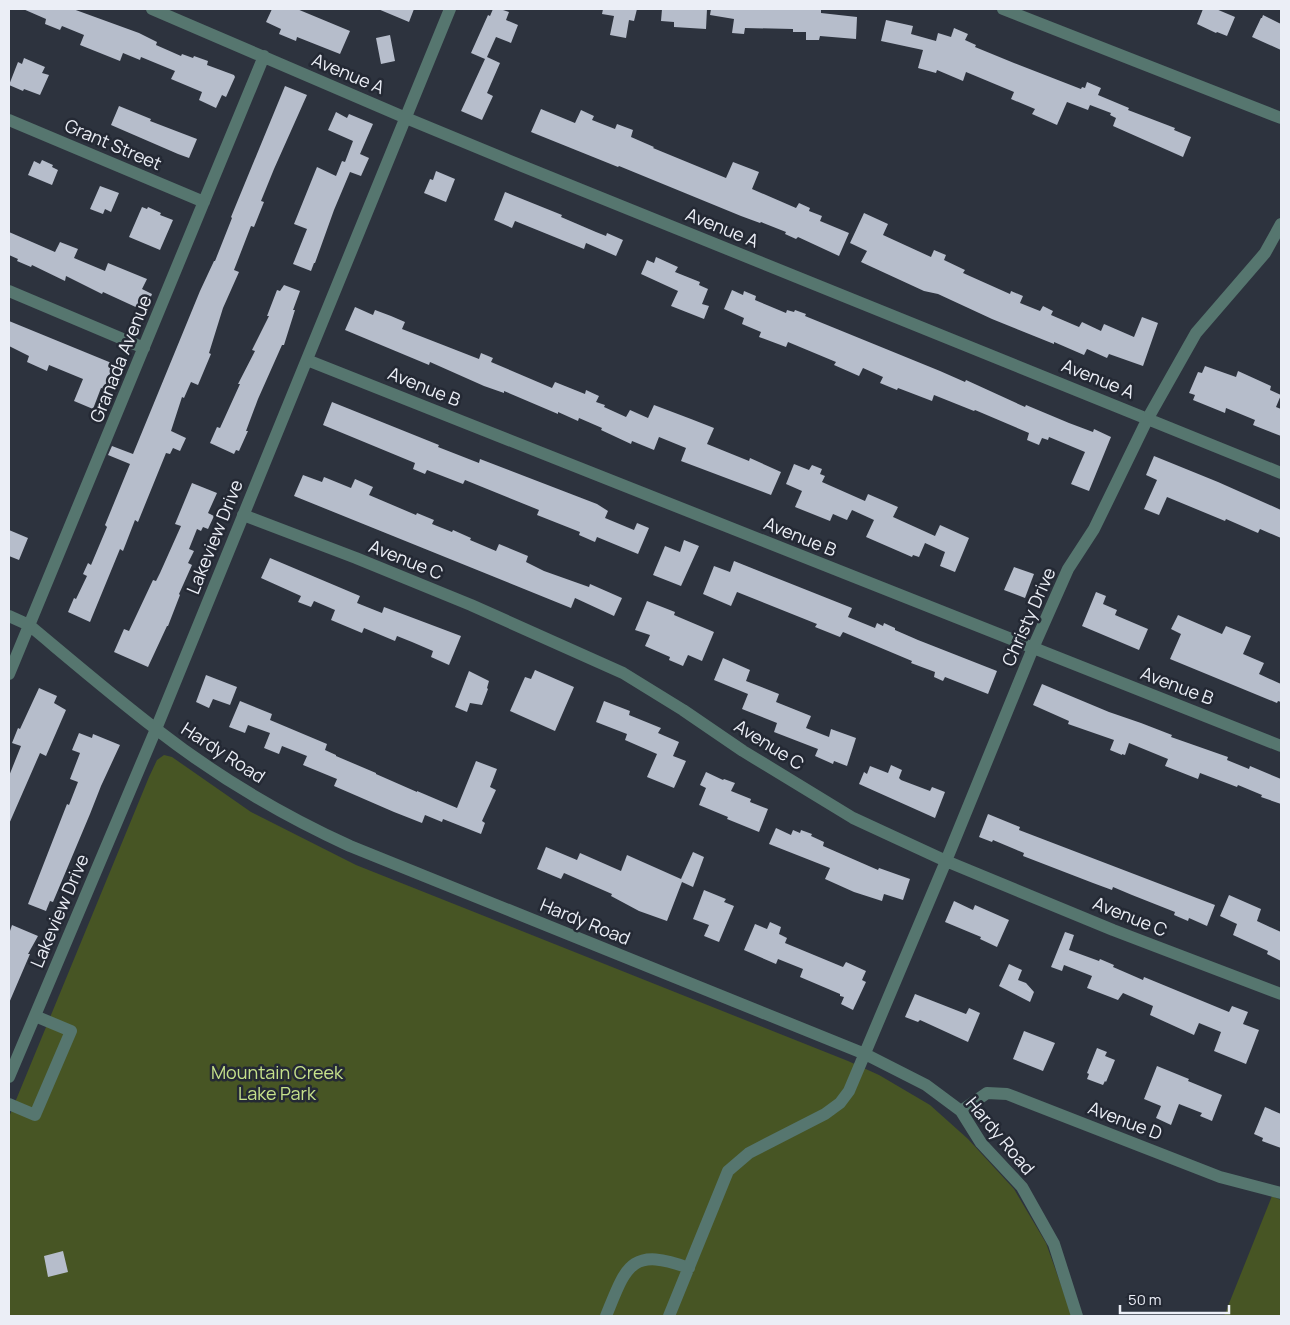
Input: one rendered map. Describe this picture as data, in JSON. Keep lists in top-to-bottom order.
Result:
{
  "streets": {
    "street": [
      "Avenue A",
      "Grant Street",
      "Granada Avenue",
      "Avenue B",
      "Lakeview Drive",
      "Avenue C",
      "Christy Drive",
      "Hardy Road",
      "Avenue D"
    ]
  },
  "crossings": [
    ["Avenue A", "Granada Avenue"],
    ["Avenue A", "Lakeview Drive"],
    ["Avenue A", "Christy Drive"],
    ["Grant Street", "Granada Avenue"],
    ["Granada Avenue", "Hardy Road"],
    ["Avenue B", "Lakeview Drive"],
    ["Avenue B", "Christy Drive"],
    ["Lakeview Drive", "Avenue C"],
    ["Lakeview Drive", "Hardy Road"],
    ["Avenue C", "Christy Drive"],
    ["Christy Drive", "Hardy Road"],
    ["Hardy Road", "Avenue D"]
  ],
  "parks": ["Mountain Creek Lake Park"],
  "scale_bar": "50 m"
}
